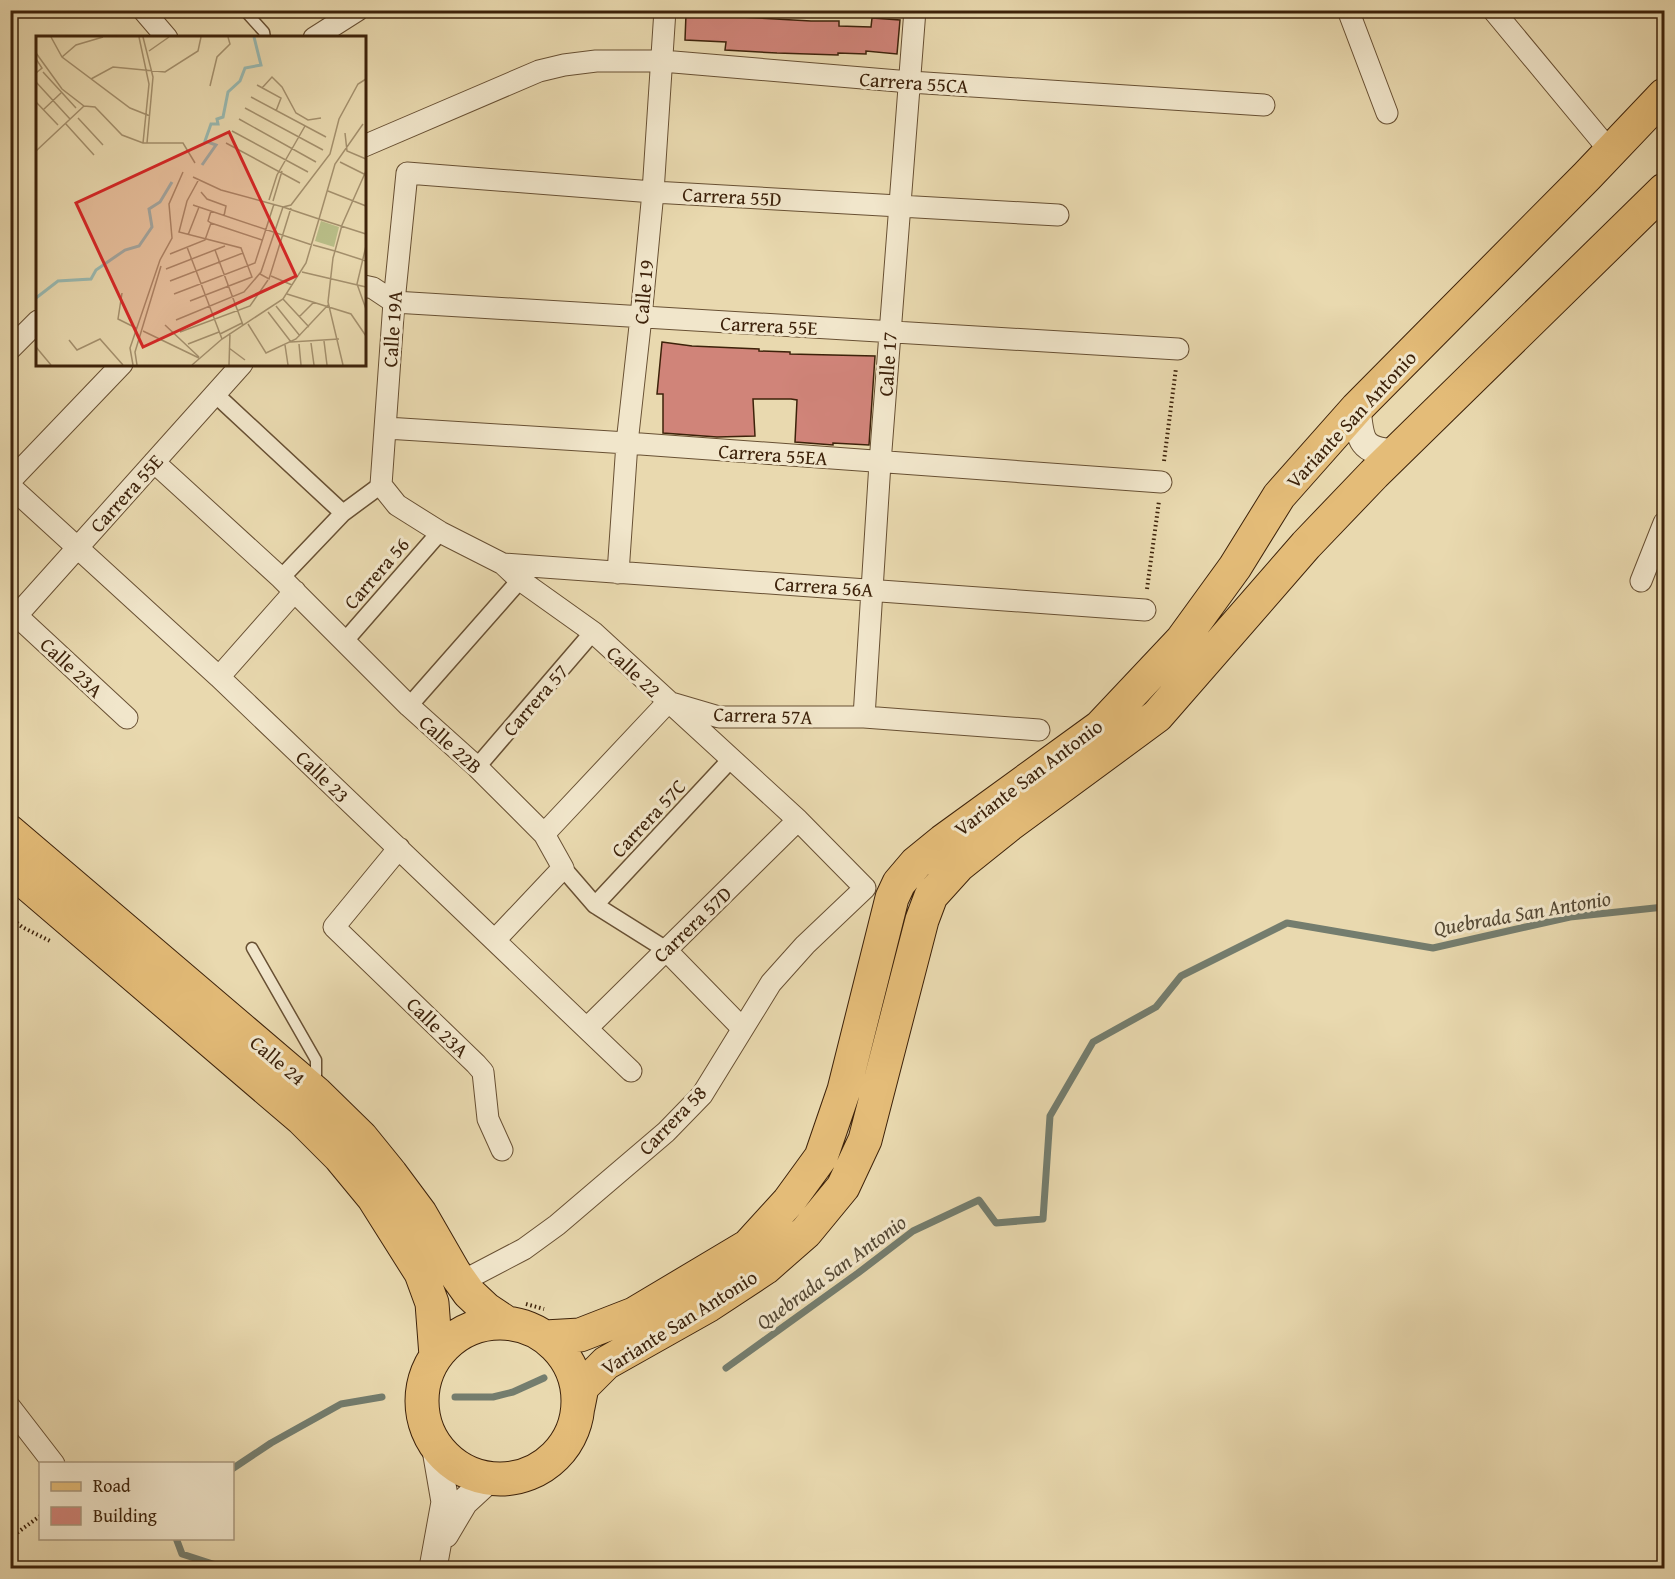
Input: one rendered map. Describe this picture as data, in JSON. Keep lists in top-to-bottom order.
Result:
{
  "streets": {
    "main road": ["Variante San Antonio", "Calle 24"],
    "street": [
      "Carrera 55CA",
      "Carrera 55D",
      "Calle 19",
      "Carrera 55E",
      "Calle 19A",
      "Calle 17",
      "Carrera 55EA",
      "Carrera 56",
      "Carrera 56A",
      "Calle 23A",
      "Calle 22",
      "Carrera 57",
      "Carrera 57A",
      "Calle 22B",
      "Calle 23",
      "Carrera 57C",
      "Carrera 57D",
      "Carrera 58"
    ]
  },
  "crossings": [
    ["Carrera 55CA", "Calle 19"],
    ["Carrera 55CA", "Calle 17"],
    ["Carrera 55D", "Calle 19"],
    ["Carrera 55D", "Calle 19A"],
    ["Carrera 55D", "Calle 17"],
    ["Calle 19", "Carrera 55E"],
    ["Calle 19", "Carrera 55EA"],
    ["Calle 19", "Carrera 56A"],
    ["Carrera 55E", "Calle 19A"],
    ["Carrera 55E", "Calle 17"],
    ["Carrera 55E", "Calle 23A"],
    ["Carrera 55E", "Calle 22B"],
    ["Carrera 55E", "Calle 23"],
    ["Calle 19A", "Carrera 55EA"],
    ["Calle 19A", "Calle 22"],
    ["Calle 17", "Carrera 55EA"],
    ["Calle 17", "Carrera 56A"],
    ["Calle 17", "Carrera 57A"],
    ["Variante San Antonio", "Calle 24"],
    ["Carrera 56", "Calle 22"],
    ["Carrera 56", "Calle 22B"],
    ["Carrera 56A", "Calle 22"],
    ["Calle 23A", "Calle 23"],
    ["Calle 22", "Carrera 57"],
    ["Calle 22", "Carrera 57A"],
    ["Calle 22", "Carrera 57C"],
    ["Calle 22", "Carrera 57D"],
    ["Calle 22", "Carrera 58"],
    ["Carrera 57", "Calle 22B"],
    ["Calle 22B", "Carrera 57C"],
    ["Calle 22B", "Carrera 57D"],
    ["Calle 22B", "Carrera 58"],
    ["Calle 23", "Carrera 57D"],
    ["Calle 24", "Carrera 58"]
  ],
  "water": ["Quebrada San Antonio"],
  "legend": ["Road", "Building"]
}
